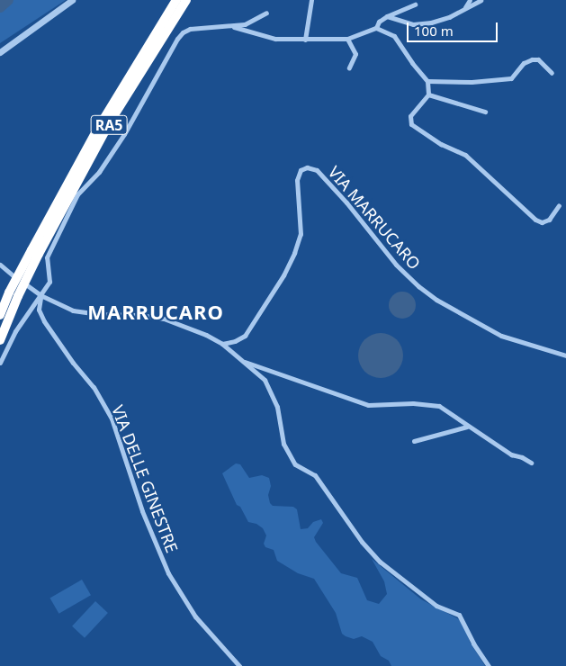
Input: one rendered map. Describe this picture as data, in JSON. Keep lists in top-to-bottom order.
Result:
{
  "streets": {
    "highway": ["RA5"],
    "street": ["VIA MARRUCARO", "VIA DELLE GINESTRE"]
  },
  "districts": ["MARRUCARO"],
  "scale_bar": "100 m"
}
